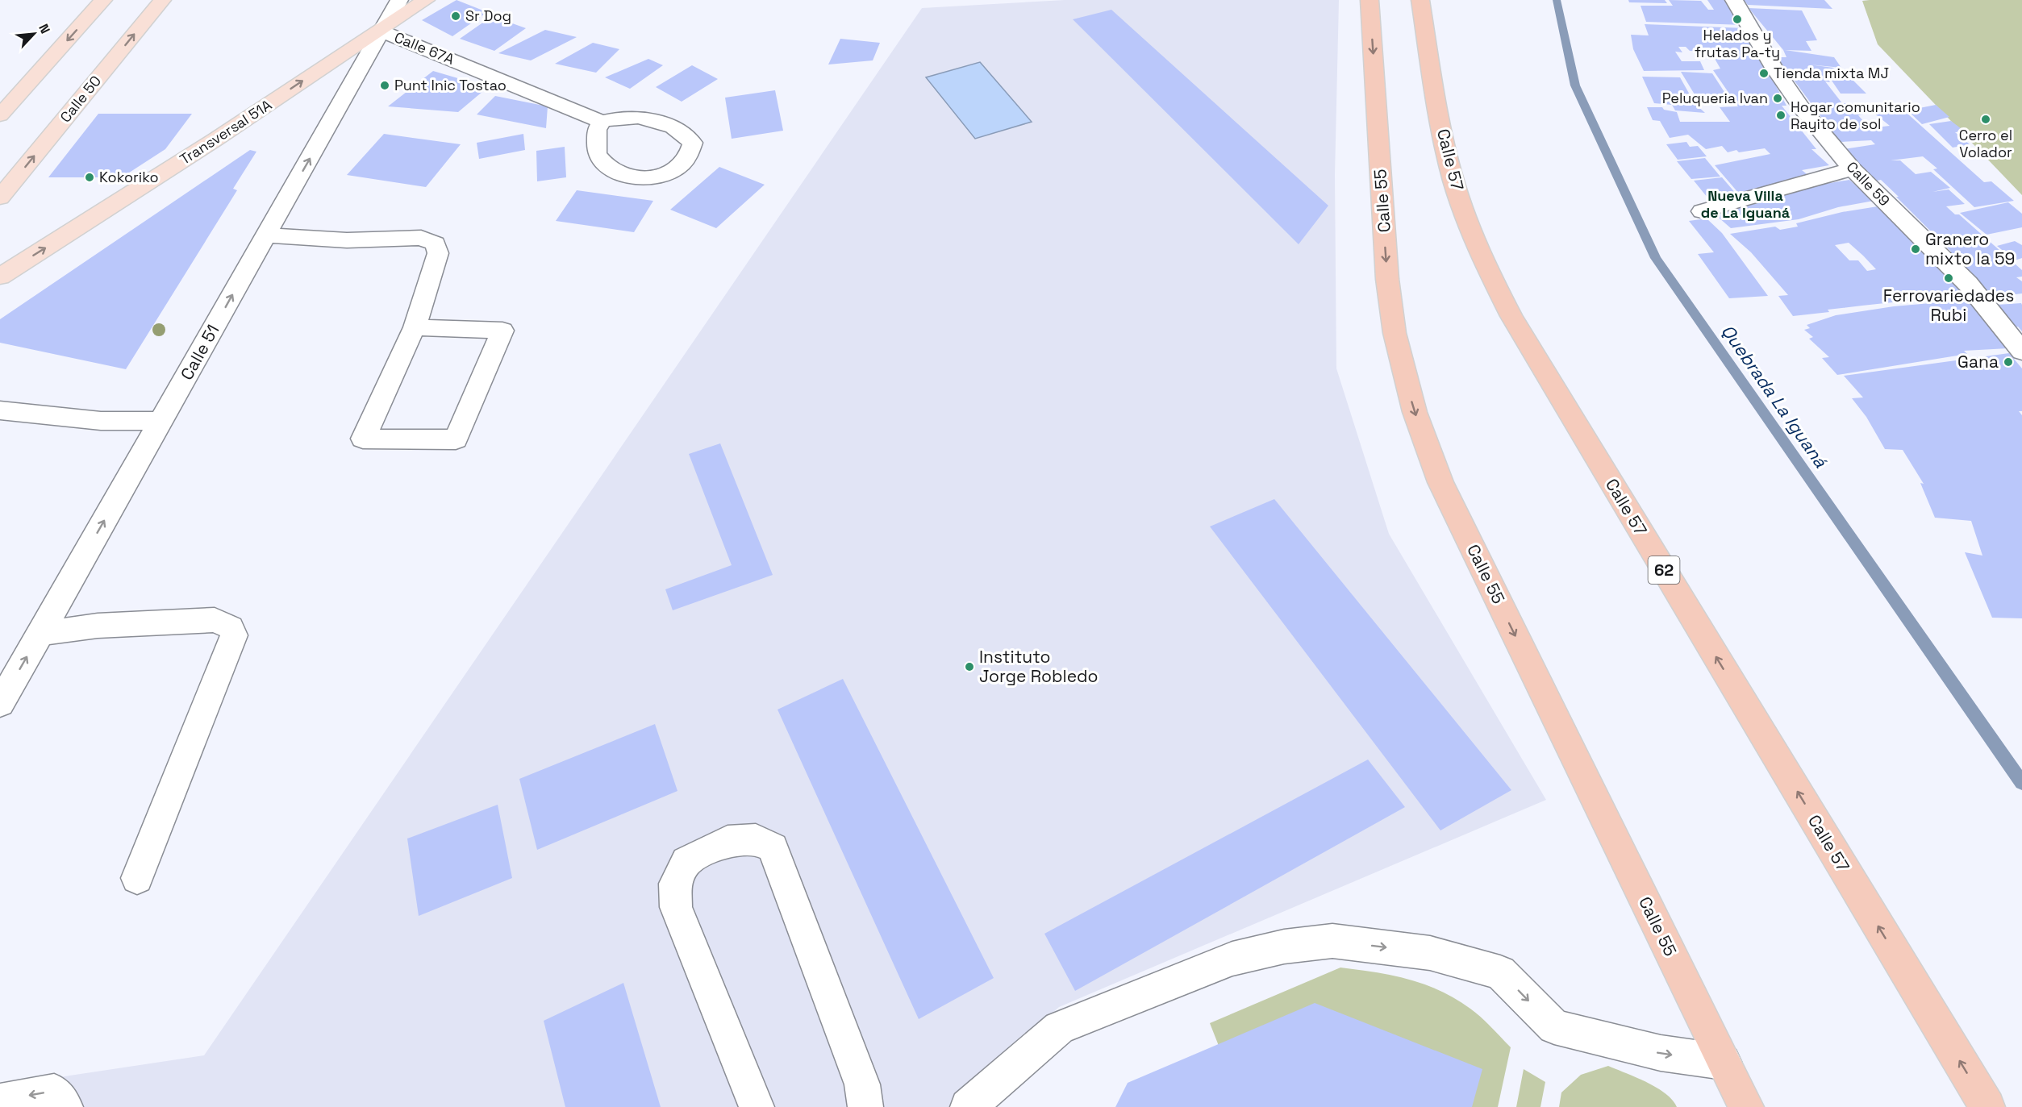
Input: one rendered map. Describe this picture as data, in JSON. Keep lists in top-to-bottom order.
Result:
{
  "streets": {
    "highway": ["Calle 57", "Calle 55", "62"],
    "main road": ["Calle 50", "Transversal 51A"],
    "street": ["Calle 67A", "Calle 59", "Calle 51"]
  },
  "crossings": [
    ["Calle 67A", "Transversal 51A"],
    ["Calle 67A", "Calle 51"],
    ["Transversal 51A", "Calle 51"]
  ],
  "one_way": ["Calle 57", "Calle 55", "Calle 51"],
  "districts": ["Nueva Villa de La Iguaná"],
  "water": ["Quebrada La Iguaná"],
  "places": [
    "Sr Dog",
    "Helados y frutas Pa-ty",
    "Tienda mixta MJ",
    "Punt Inic Tostao",
    "Peluqueria Ivan",
    "Hogar comunitario Rayito de sol",
    "Cerro el Volador",
    "Kokoriko",
    "Granero mixto la 59",
    "Ferrovariedades Rubi",
    "Gana",
    "Instituto Jorge Robledo"
  ],
  "north": "top right"
}
